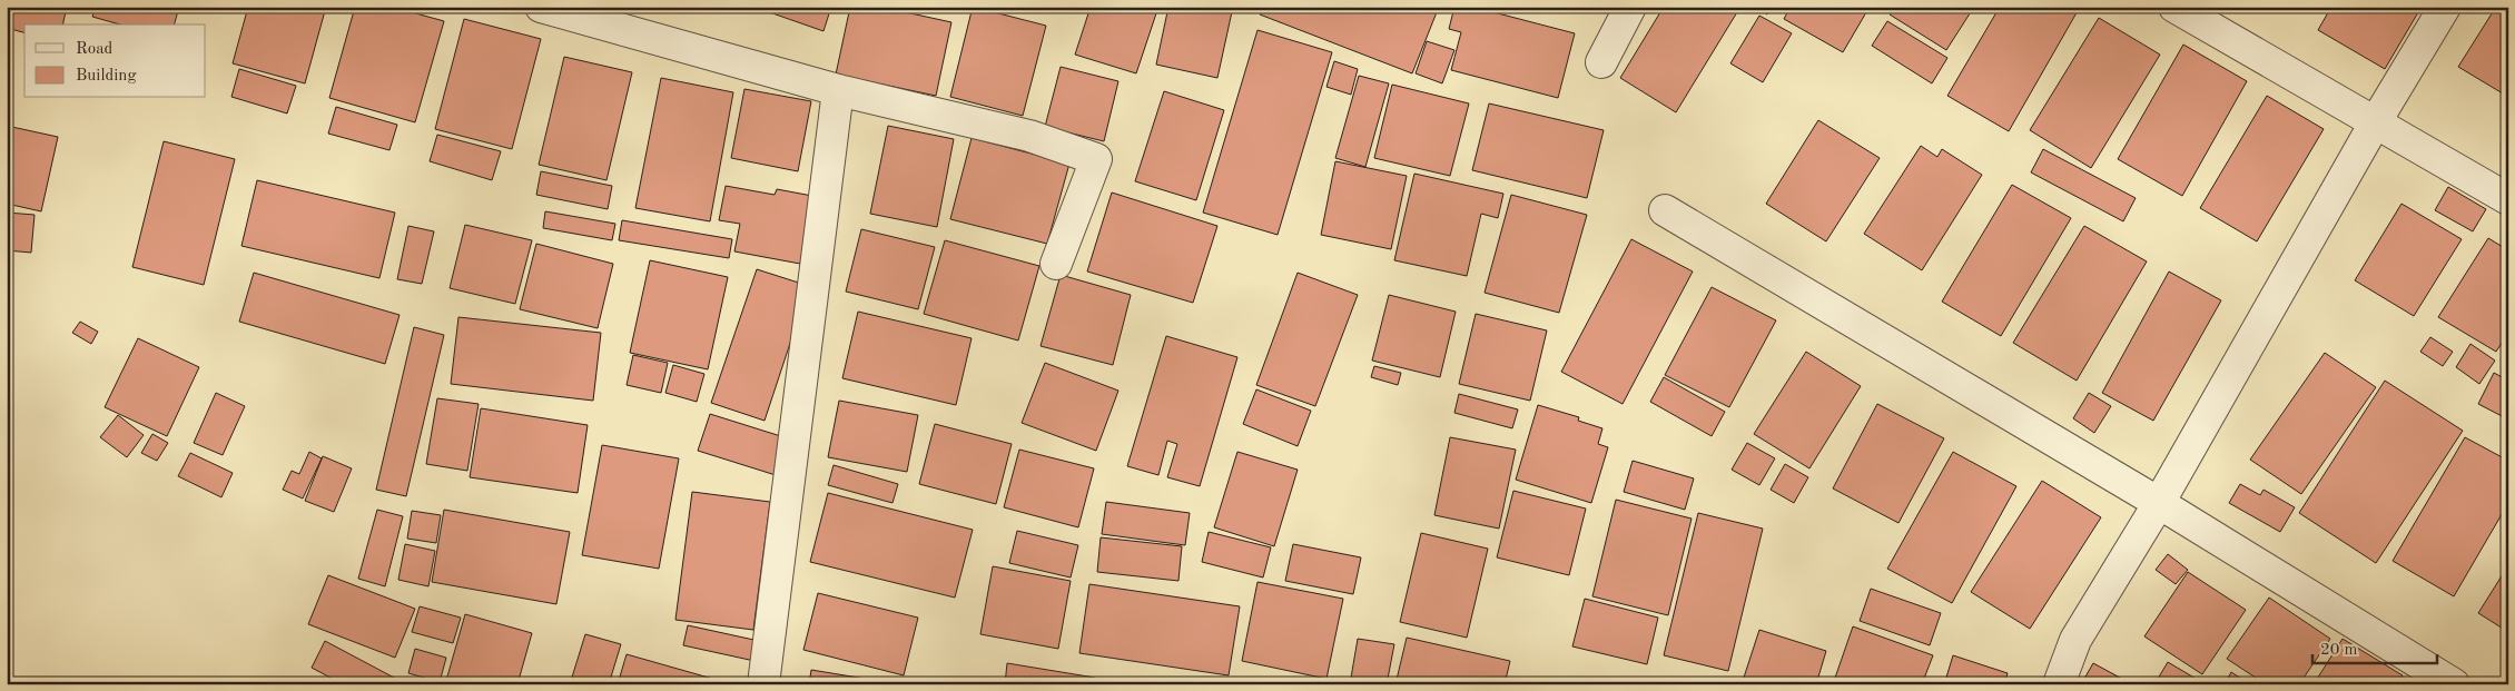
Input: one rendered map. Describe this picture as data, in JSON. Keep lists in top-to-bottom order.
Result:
{
  "legend": ["Road", "Building"],
  "scale_bar": "20 m"
}
